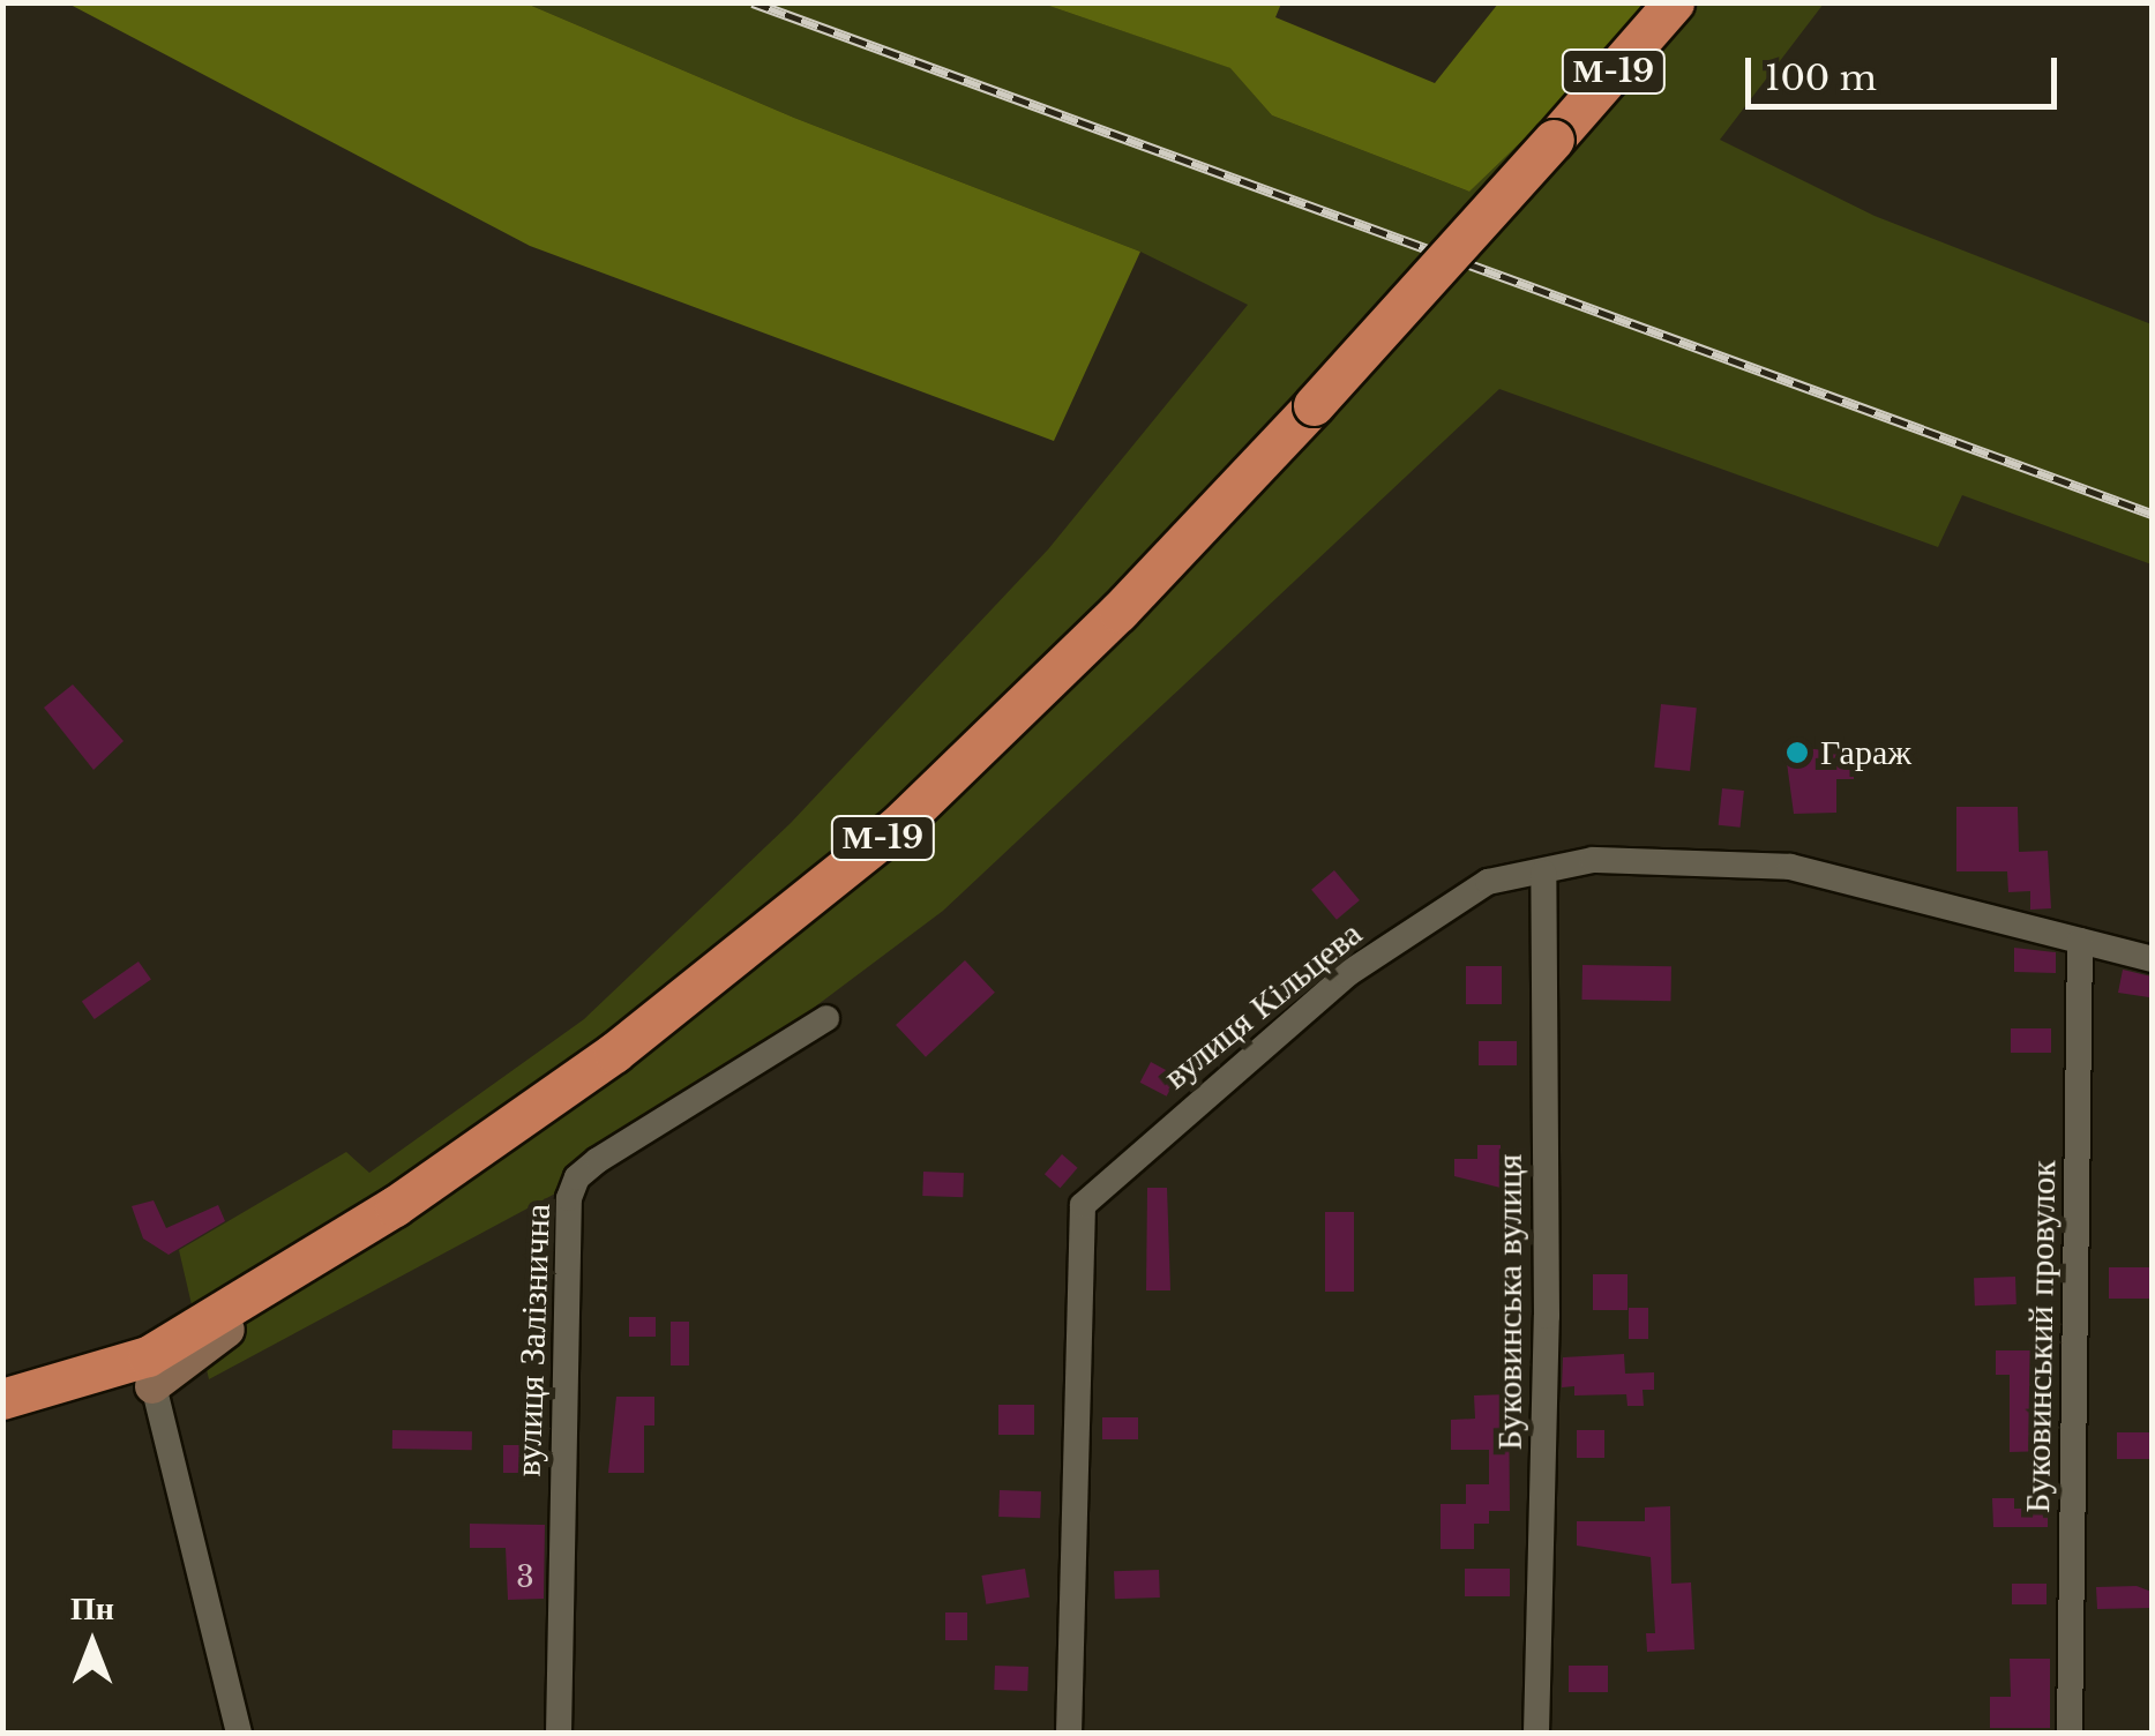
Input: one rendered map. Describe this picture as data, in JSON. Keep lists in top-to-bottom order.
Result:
{
  "streets": {
    "highway": ["М-19"],
    "street": [
      "вулиця Кільцева",
      "Буковинська вулиця",
      "Буковинський провулок",
      "вулиця Залізнична"
    ]
  },
  "crossings": [
    ["вулиця Кільцева", "Буковинська вулиця"],
    ["вулиця Кільцева", "Буковинський провулок"]
  ],
  "places": ["Гараж"],
  "house_numbers": ["3"],
  "scale_bar": "100 m",
  "north": "top"
}
